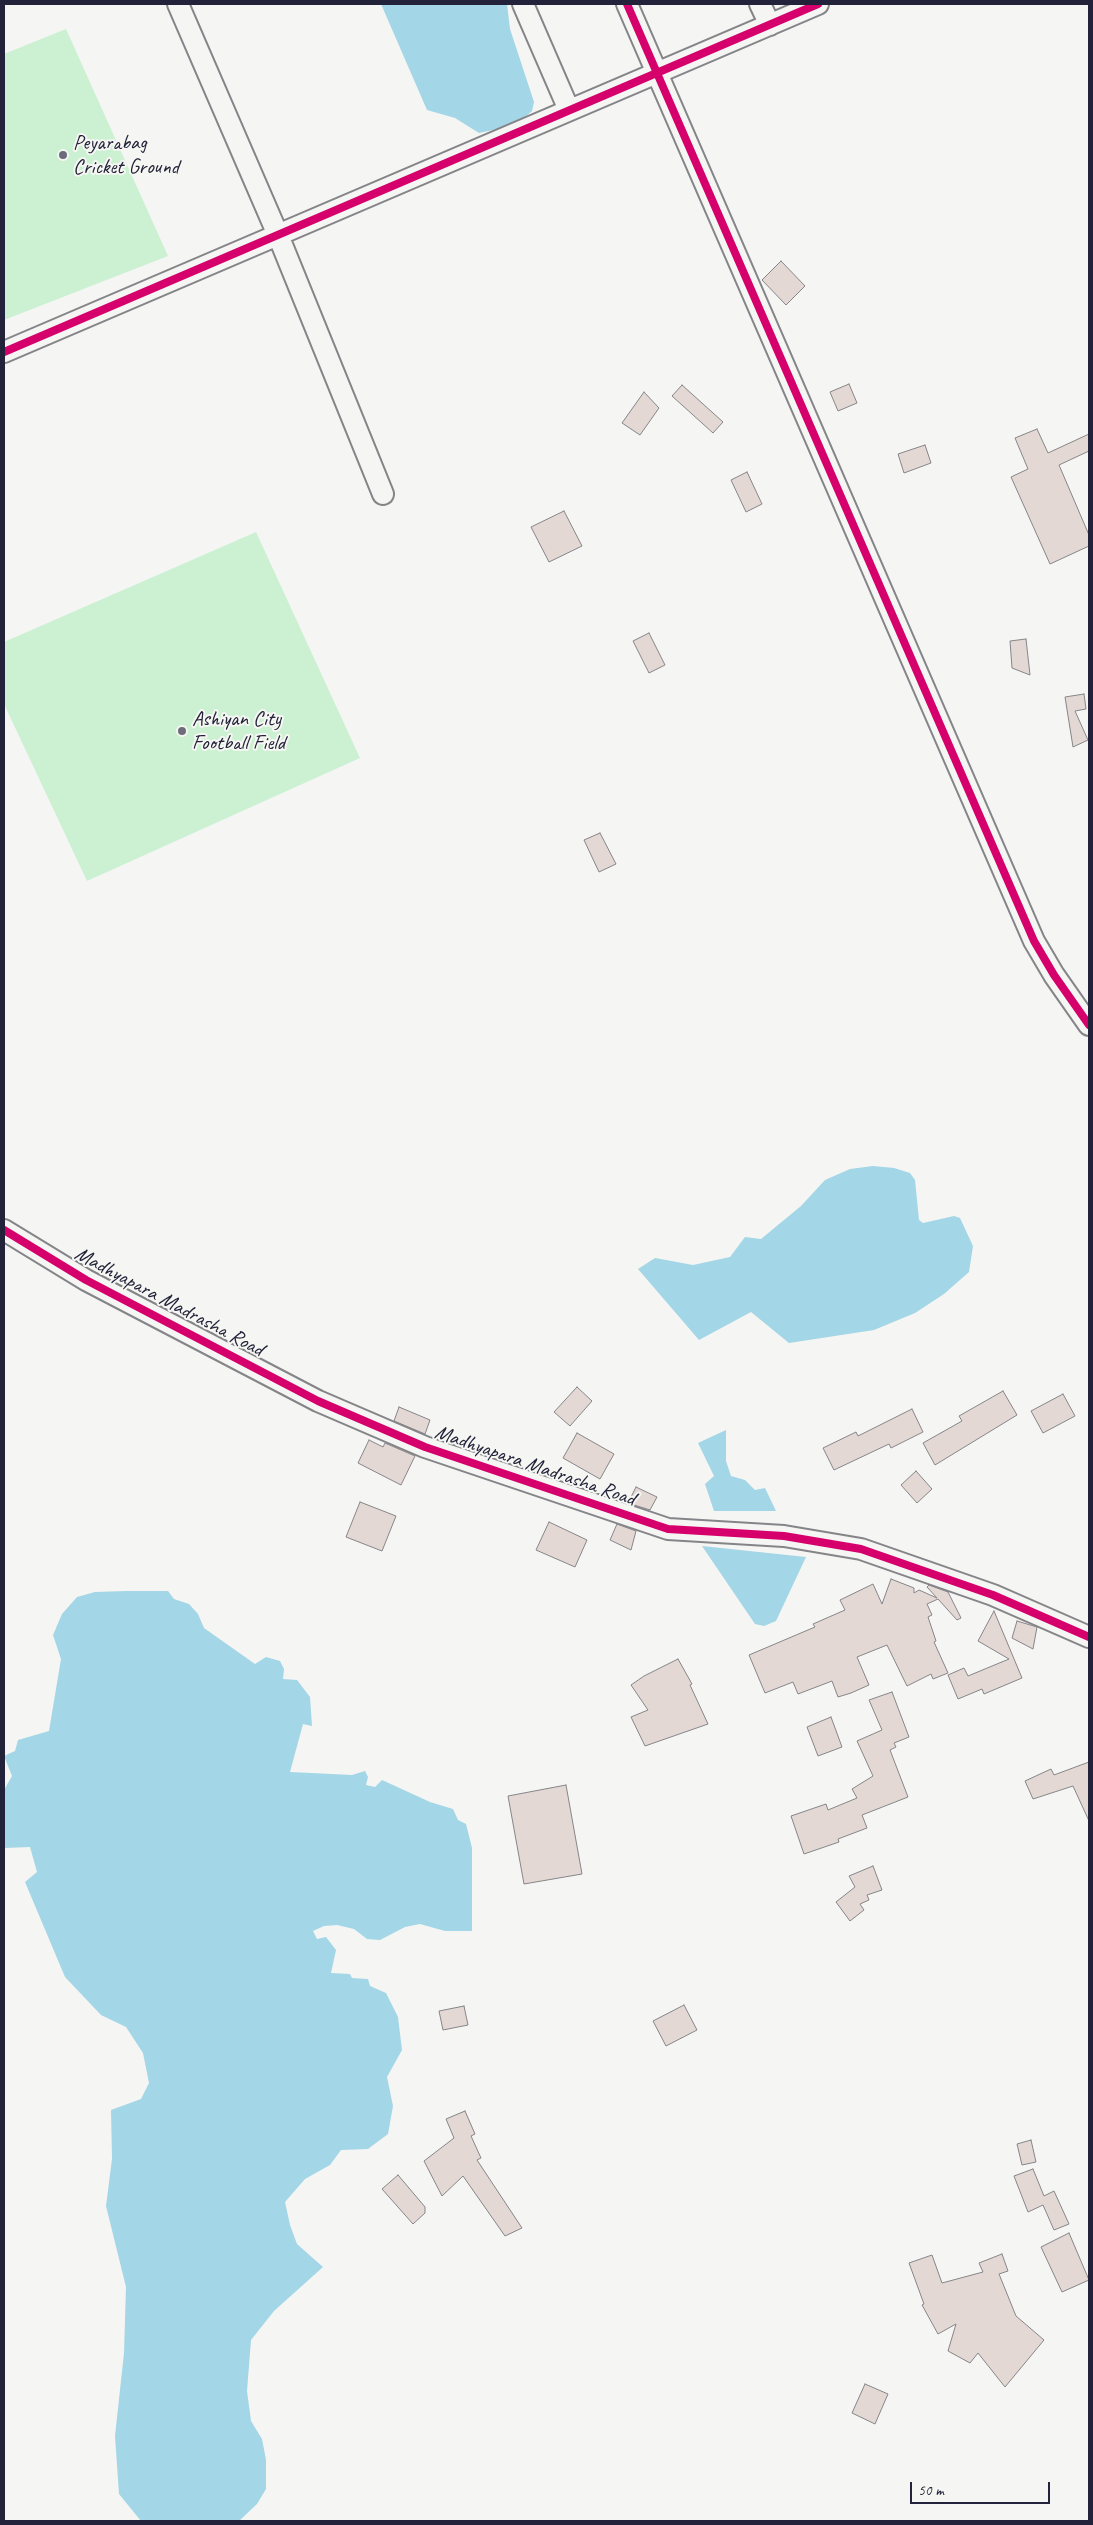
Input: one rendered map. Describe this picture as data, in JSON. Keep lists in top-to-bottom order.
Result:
{
  "streets": {
    "street": ["Madhyapara Madrasha Road"]
  },
  "places": ["Peyarabag Cricket Ground", "Ashiyan City Football Field"],
  "scale_bar": "50 m"
}
